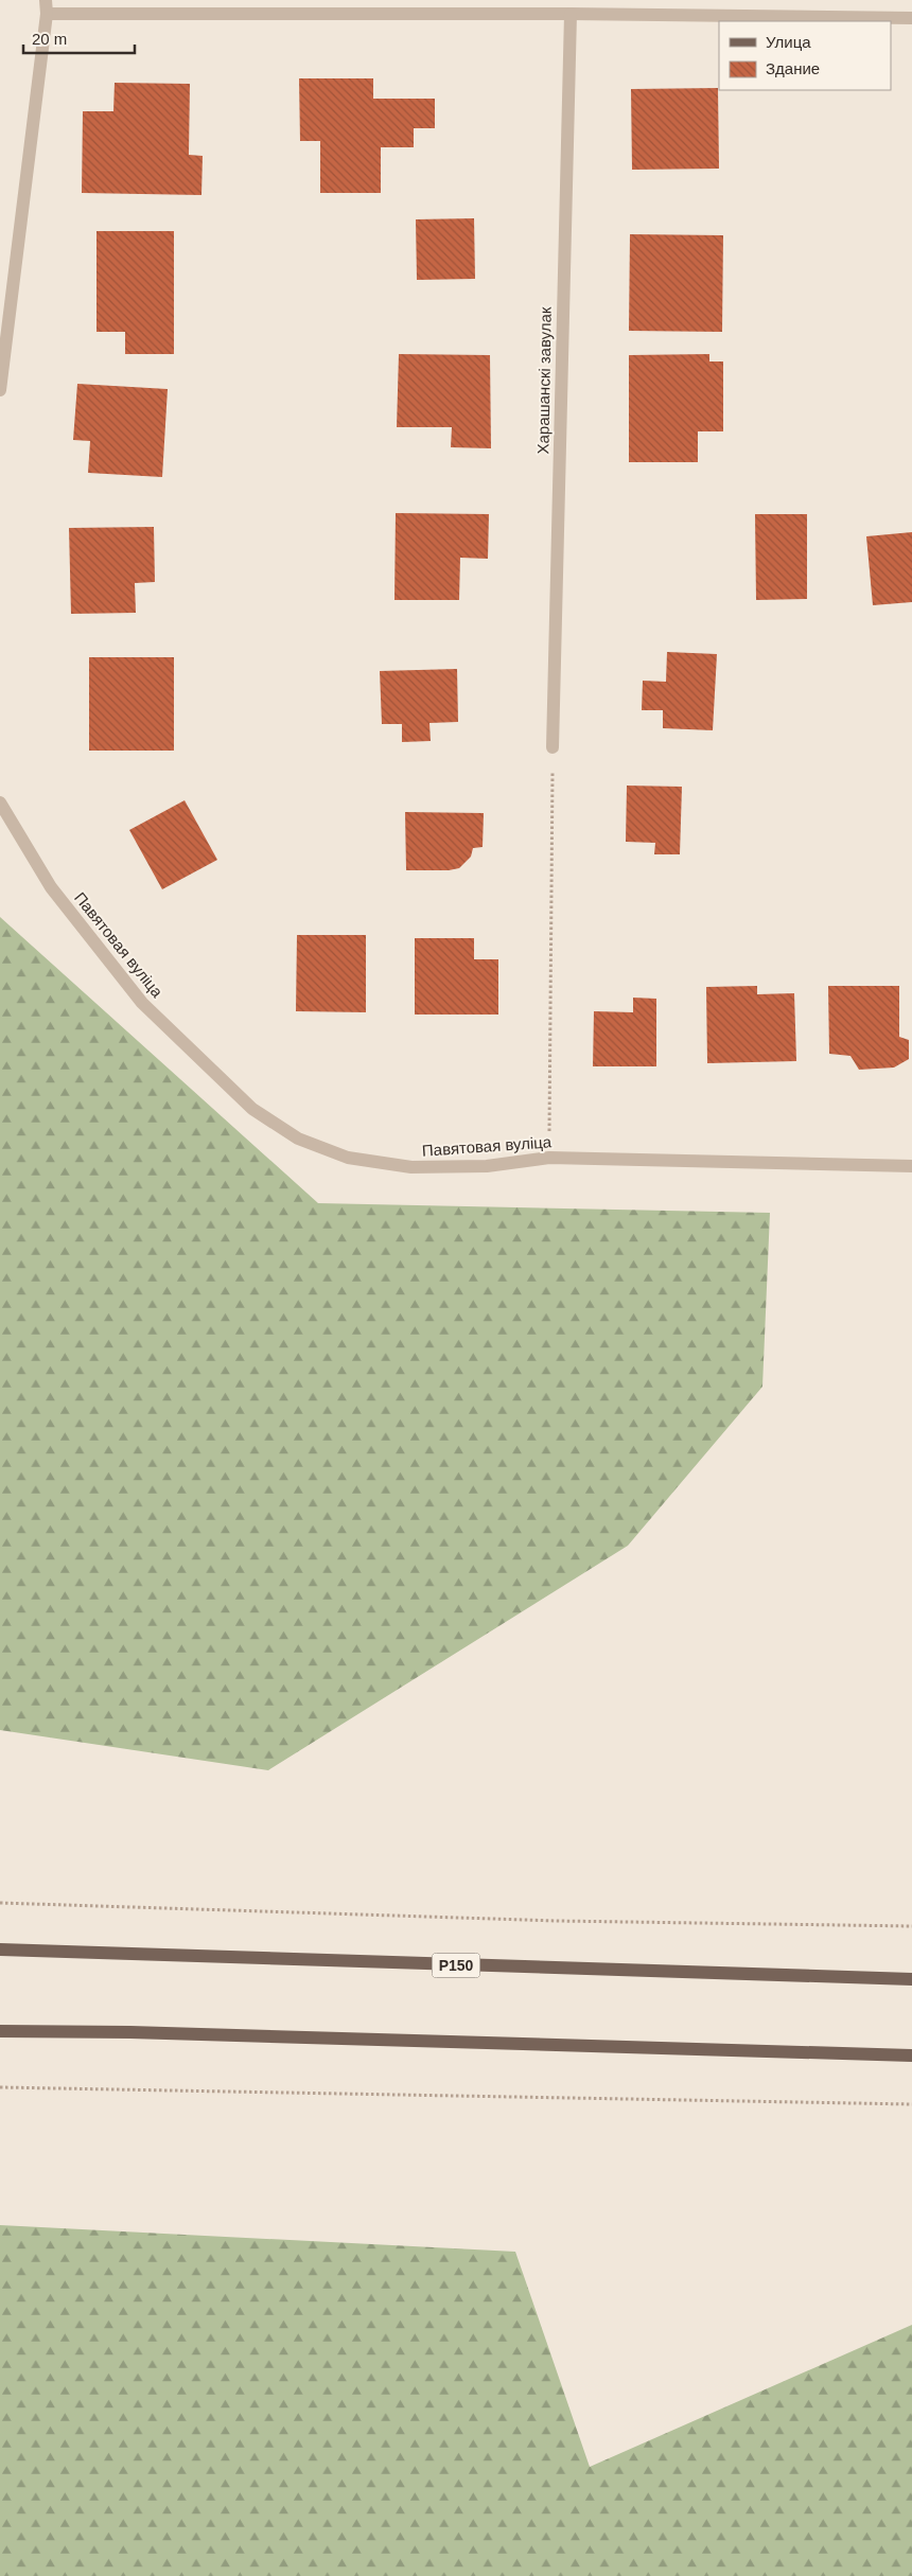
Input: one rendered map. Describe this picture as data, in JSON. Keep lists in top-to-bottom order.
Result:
{
  "streets": {
    "main road": ["Р150"],
    "street": ["Харашанскі завулак", "Павятовая вуліца"]
  },
  "legend": ["Улица", "Здание"],
  "scale_bar": "20 m"
}
